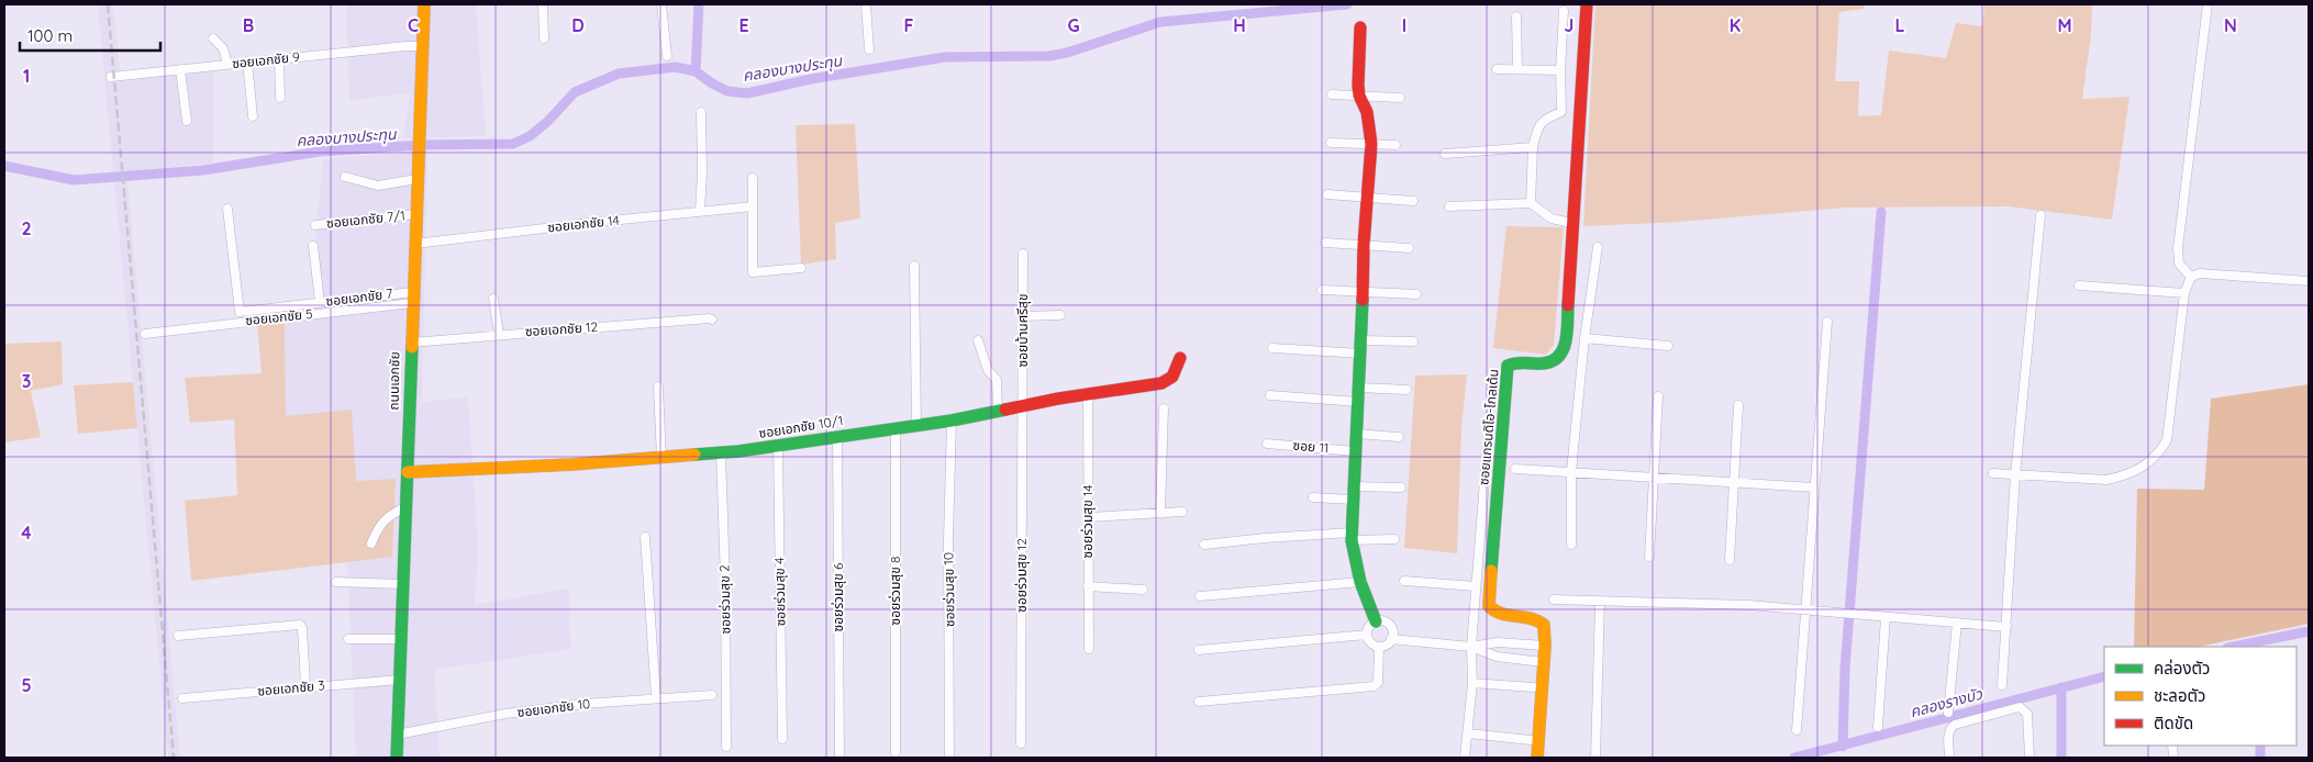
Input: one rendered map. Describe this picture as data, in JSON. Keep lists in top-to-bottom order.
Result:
{
  "streets": {
    "street": [
      "ซอยเอกชัย 9",
      "ซอยเอกชัย 7/1",
      "ซอยเอกชัย 14",
      "ซอยเอกชัย 7",
      "ซอยเอกชัย 5",
      "ซอยเอกชัย 12",
      "ซอยบ้านศรีสุข",
      "ถนนเอกชัย",
      "ซอยเอกชัย 10/1",
      "ซอยแกรนดิโอ-โกลเด้น",
      "ซอย 11",
      "ซอยร่วมสุข 14",
      "ซอยร่วมสุข 12",
      "ซอยร่วมสุข 10",
      "ซอยร่วมสุข 8",
      "ซอยร่วมสุข 4",
      "ซอยร่วมสุข 6",
      "ซอยร่วมสุข 2",
      "ซอยเอกชัย 3",
      "ซอยเอกชัย 10"
    ]
  },
  "crossings": [
    ["ซอยเอกชัย 9", "ถนนเอกชัย"],
    ["ซอยเอกชัย 7/1", "ถนนเอกชัย"],
    ["ซอยเอกชัย 14", "ถนนเอกชัย"],
    ["ซอยเอกชัย 7", "ซอยเอกชัย 5"],
    ["ซอยเอกชัย 7", "ถนนเอกชัย"],
    ["ซอยเอกชัย 5", "ถนนเอกชัย"],
    ["ซอยเอกชัย 12", "ถนนเอกชัย"],
    ["ซอยบ้านศรีสุข", "ซอยเอกชัย 10/1"],
    ["ซอยบ้านศรีสุข", "ซอยร่วมสุข 12"],
    ["ถนนเอกชัย", "ซอยเอกชัย 10/1"],
    ["ถนนเอกชัย", "ซอยเอกชัย 3"],
    ["ถนนเอกชัย", "ซอยเอกชัย 10"],
    ["ซอยเอกชัย 10/1", "ซอยร่วมสุข 14"],
    ["ซอยเอกชัย 10/1", "ซอยร่วมสุข 12"],
    ["ซอยเอกชัย 10/1", "ซอยร่วมสุข 10"],
    ["ซอยเอกชัย 10/1", "ซอยร่วมสุข 8"],
    ["ซอยเอกชัย 10/1", "ซอยร่วมสุข 4"],
    ["ซอยเอกชัย 10/1", "ซอยร่วมสุข 6"],
    ["ซอยเอกชัย 10/1", "ซอยร่วมสุข 2"]
  ],
  "water": ["คลองบางประทุน", "คลองรางบัว"],
  "legend": ["คล่องตัว", "ชะลอตัว", "ติดขัด"],
  "scale_bar": "100 m",
  "grid": {
    "columns": [
      "B",
      "C",
      "D",
      "E",
      "F",
      "G",
      "H",
      "I",
      "J",
      "K",
      "L",
      "M",
      "N"
    ],
    "rows": [
      "1",
      "2",
      "3",
      "4",
      "5"
    ]
  }
}
